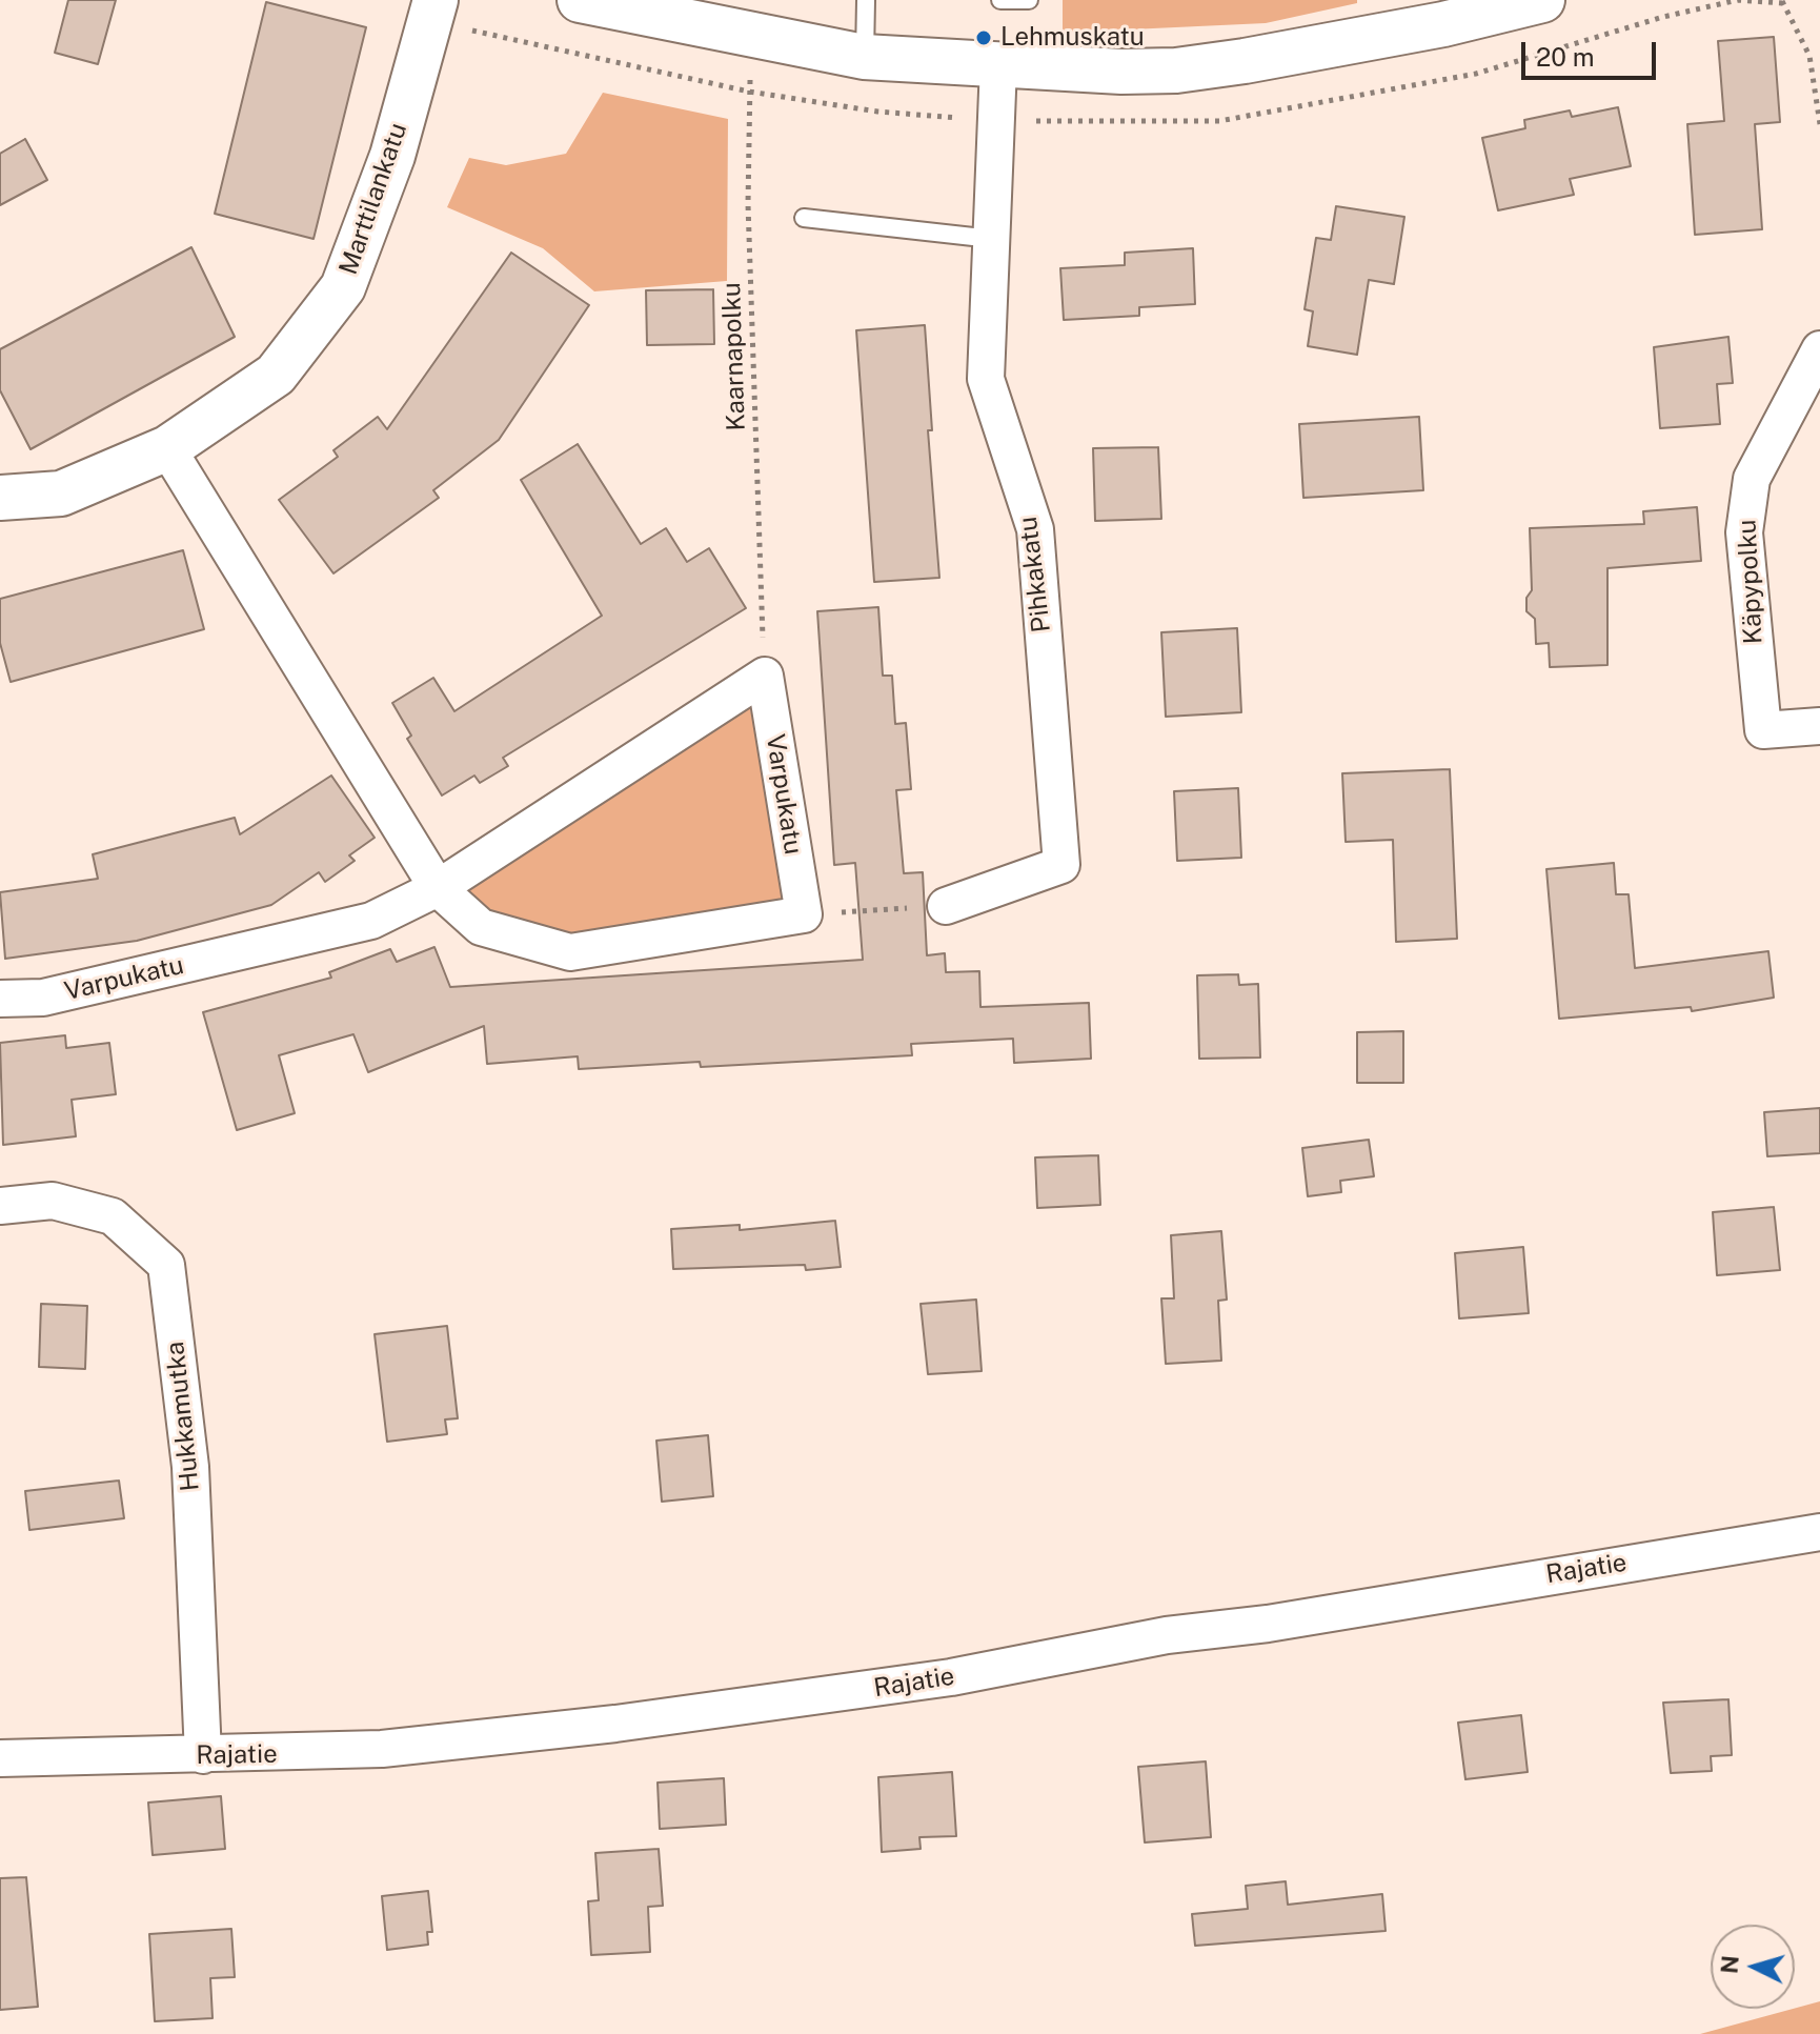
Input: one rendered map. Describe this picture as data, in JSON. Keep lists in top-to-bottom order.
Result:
{
  "streets": {
    "street": [
      "Marttilankatu",
      "Pihkakatu",
      "Käpypolku",
      "Varpukatu",
      "Hukkamutka",
      "Rajatie"
    ],
    "path": ["Kaarnapolku"]
  },
  "crossings": [
    ["Kaarnapolku", "Varpukatu"],
    ["Hukkamutka", "Rajatie"]
  ],
  "places": ["Lehmuskatu"],
  "scale_bar": "20 m",
  "north": "left"
}
